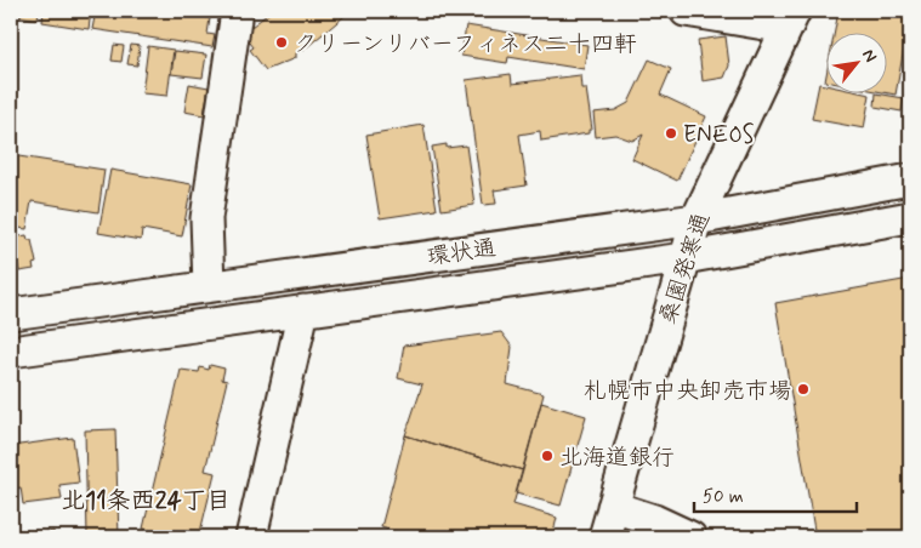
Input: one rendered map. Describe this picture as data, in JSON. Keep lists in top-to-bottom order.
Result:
{
  "streets": {
    "street": ["環状通", "桑園発寒通"]
  },
  "crossings": [
    ["環状通", "桑園発寒通"]
  ],
  "districts": ["北11条西24丁目"],
  "places": [
    "クリーンリバーフィネス二十四軒",
    "ENEOS",
    "札幌市中央卸売市場",
    "北海道銀行"
  ],
  "scale_bar": "50 m",
  "north": "top right"
}
